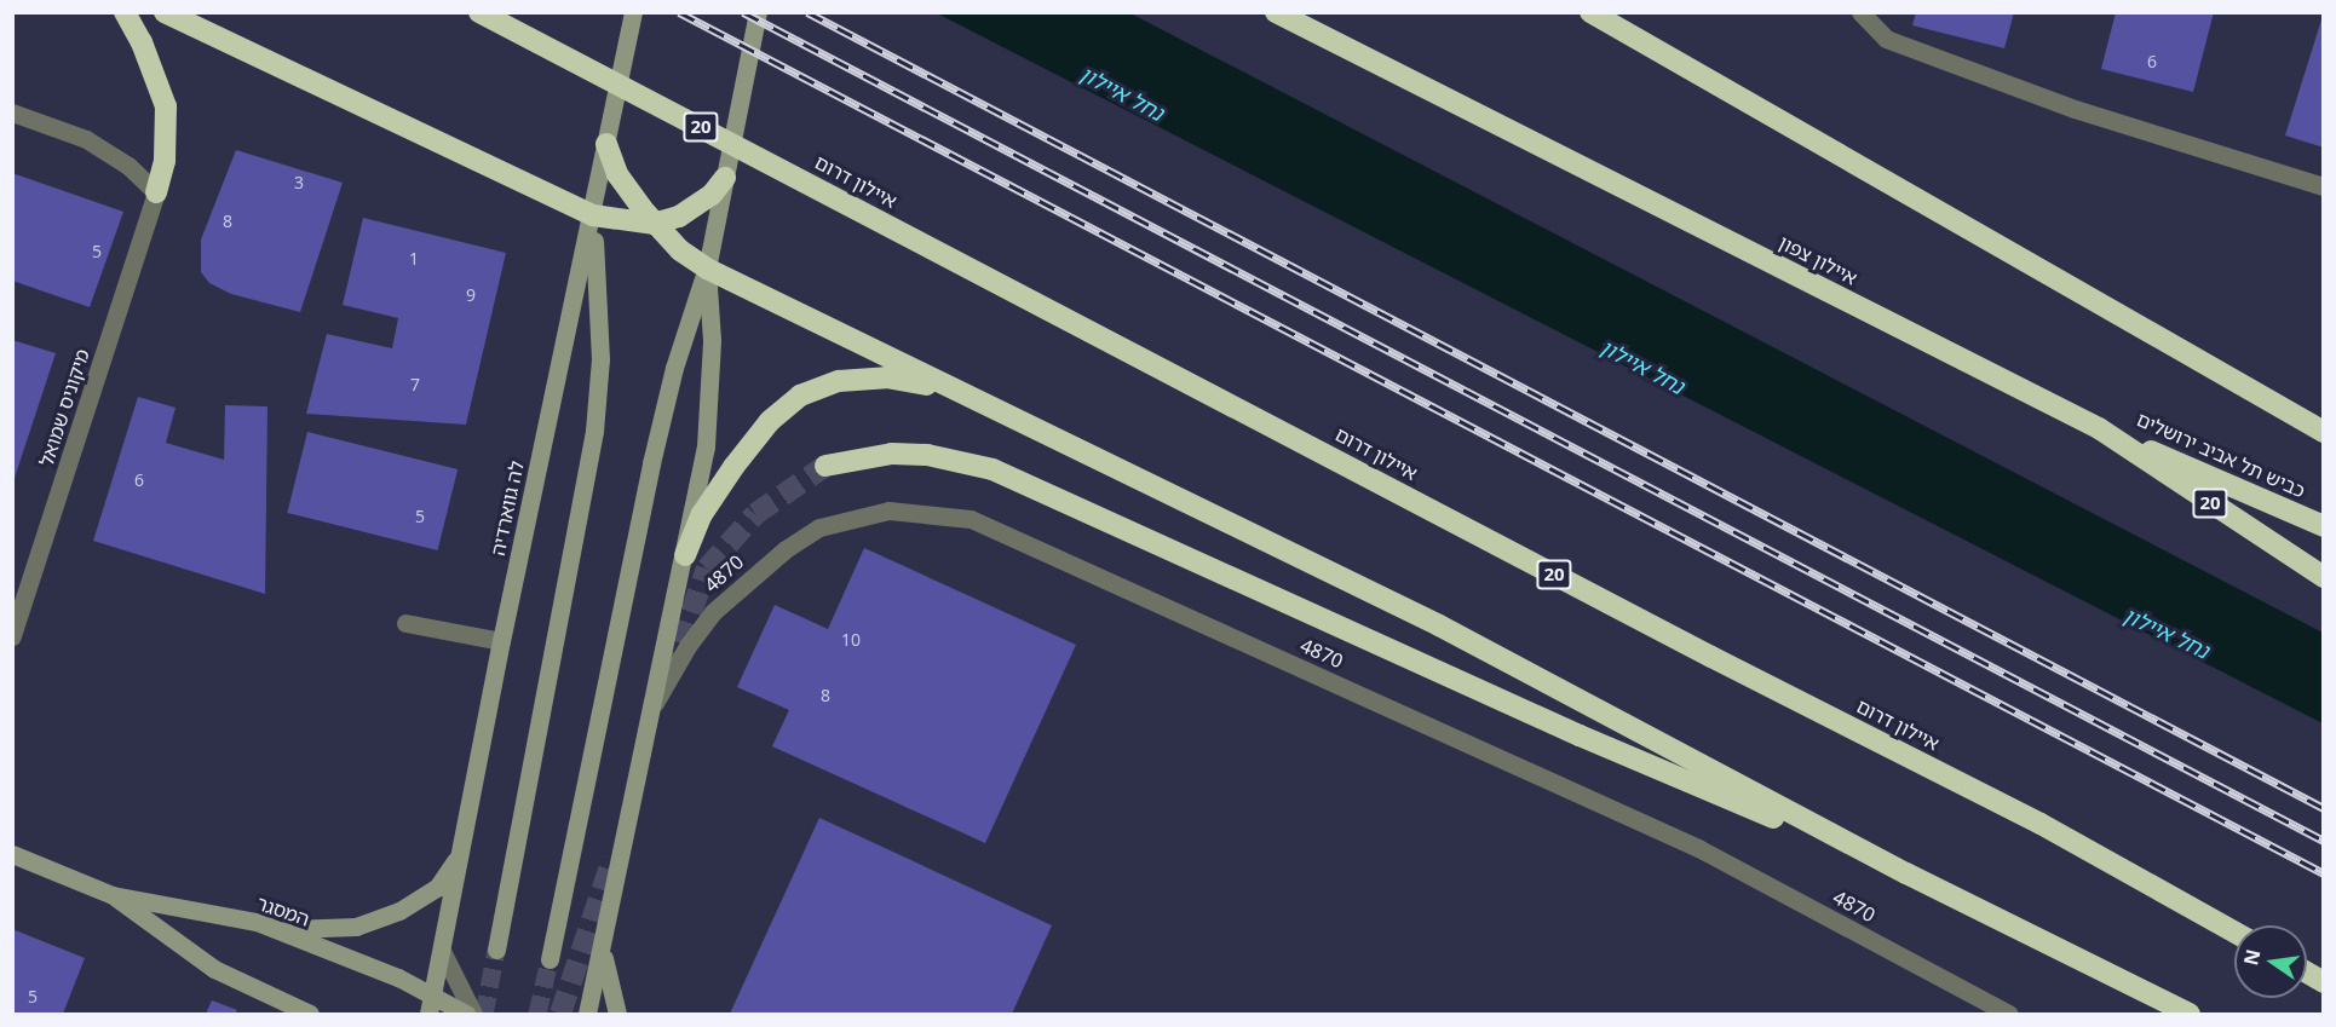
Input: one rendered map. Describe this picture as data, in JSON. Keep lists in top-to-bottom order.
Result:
{
  "streets": {
    "highway": [
      "20",
      "איילון דרום",
      "איילון צפון",
      "כביש תל אביב ירושלים"
    ],
    "main road": ["לה גווארדיה", "המסגר"],
    "street": ["מיקוניס שמואל", "4870"]
  },
  "crossings": [
    ["איילון צפון", "כביש תל אביב ירושלים"],
    ["לה גווארדיה", "המסגר"]
  ],
  "water": ["נחל איילון"],
  "house_numbers": [
    "6",
    "3",
    "8",
    "5",
    "1",
    "9",
    "7",
    "6",
    "5",
    "10",
    "8",
    "5"
  ],
  "north": "left"
}
